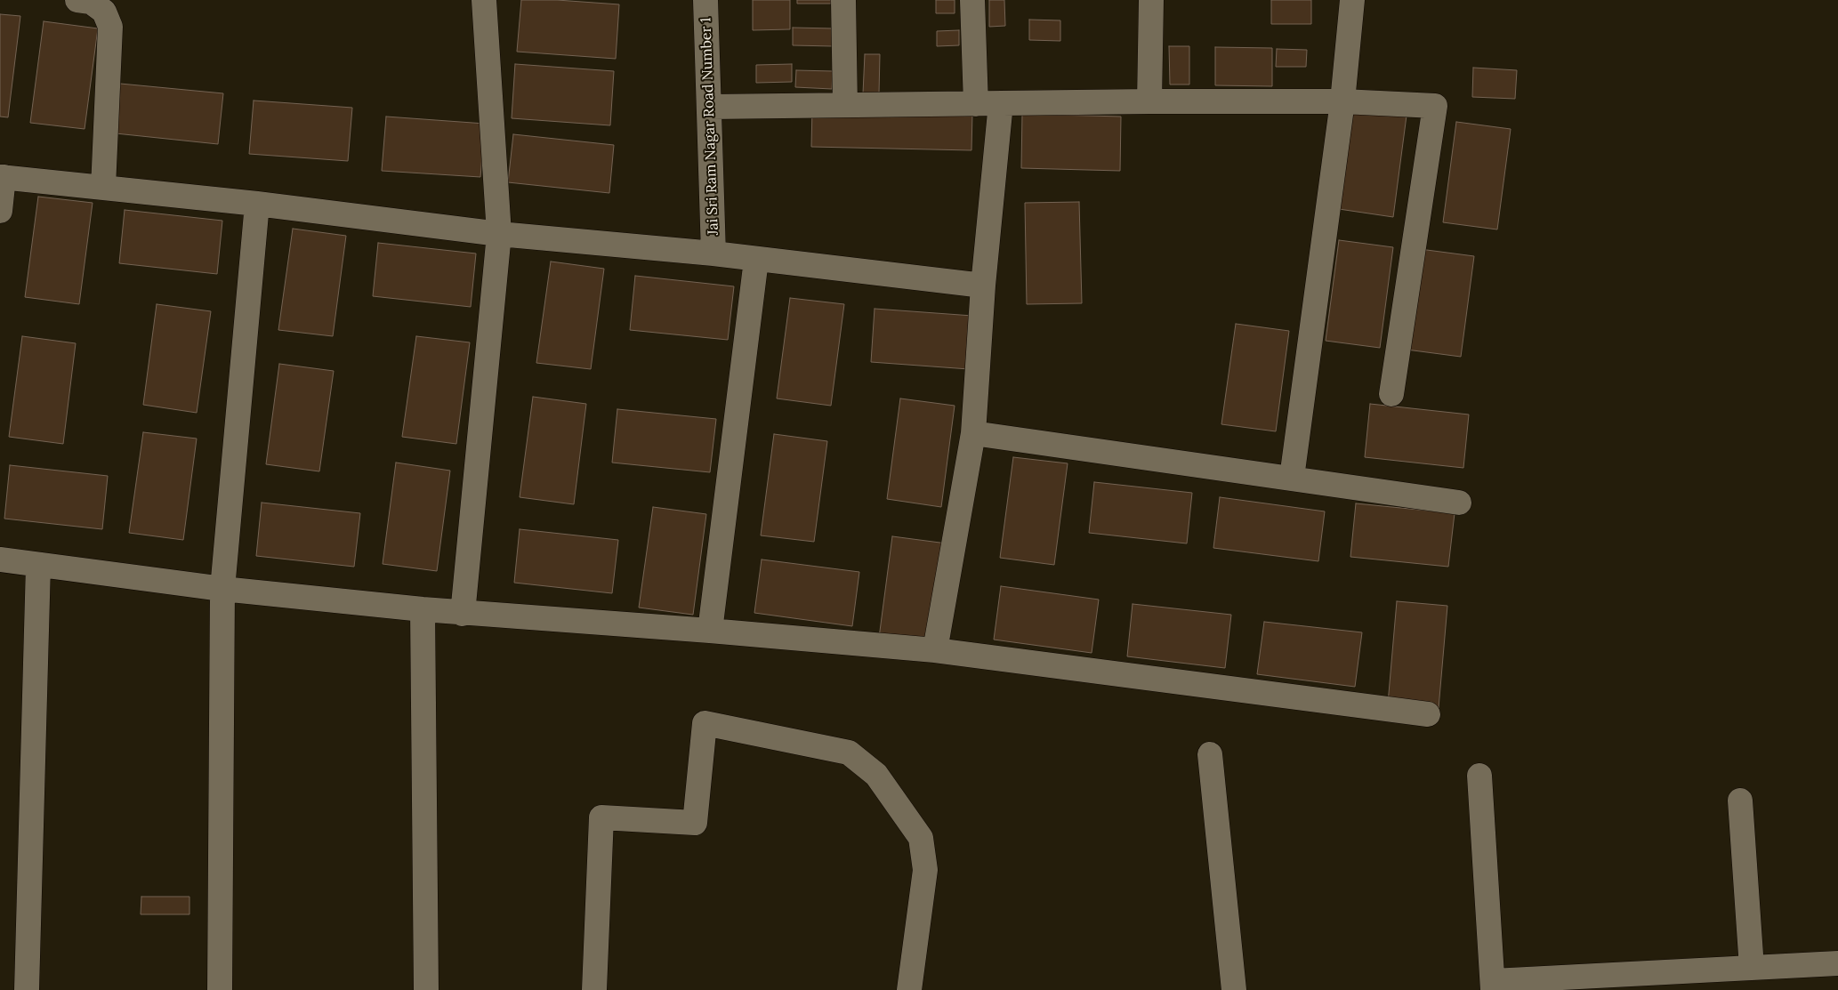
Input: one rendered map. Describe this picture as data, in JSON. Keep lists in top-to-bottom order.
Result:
{
  "streets": {
    "street": ["Jai Sri Ram Nagar Road Number 1"]
  }
}
